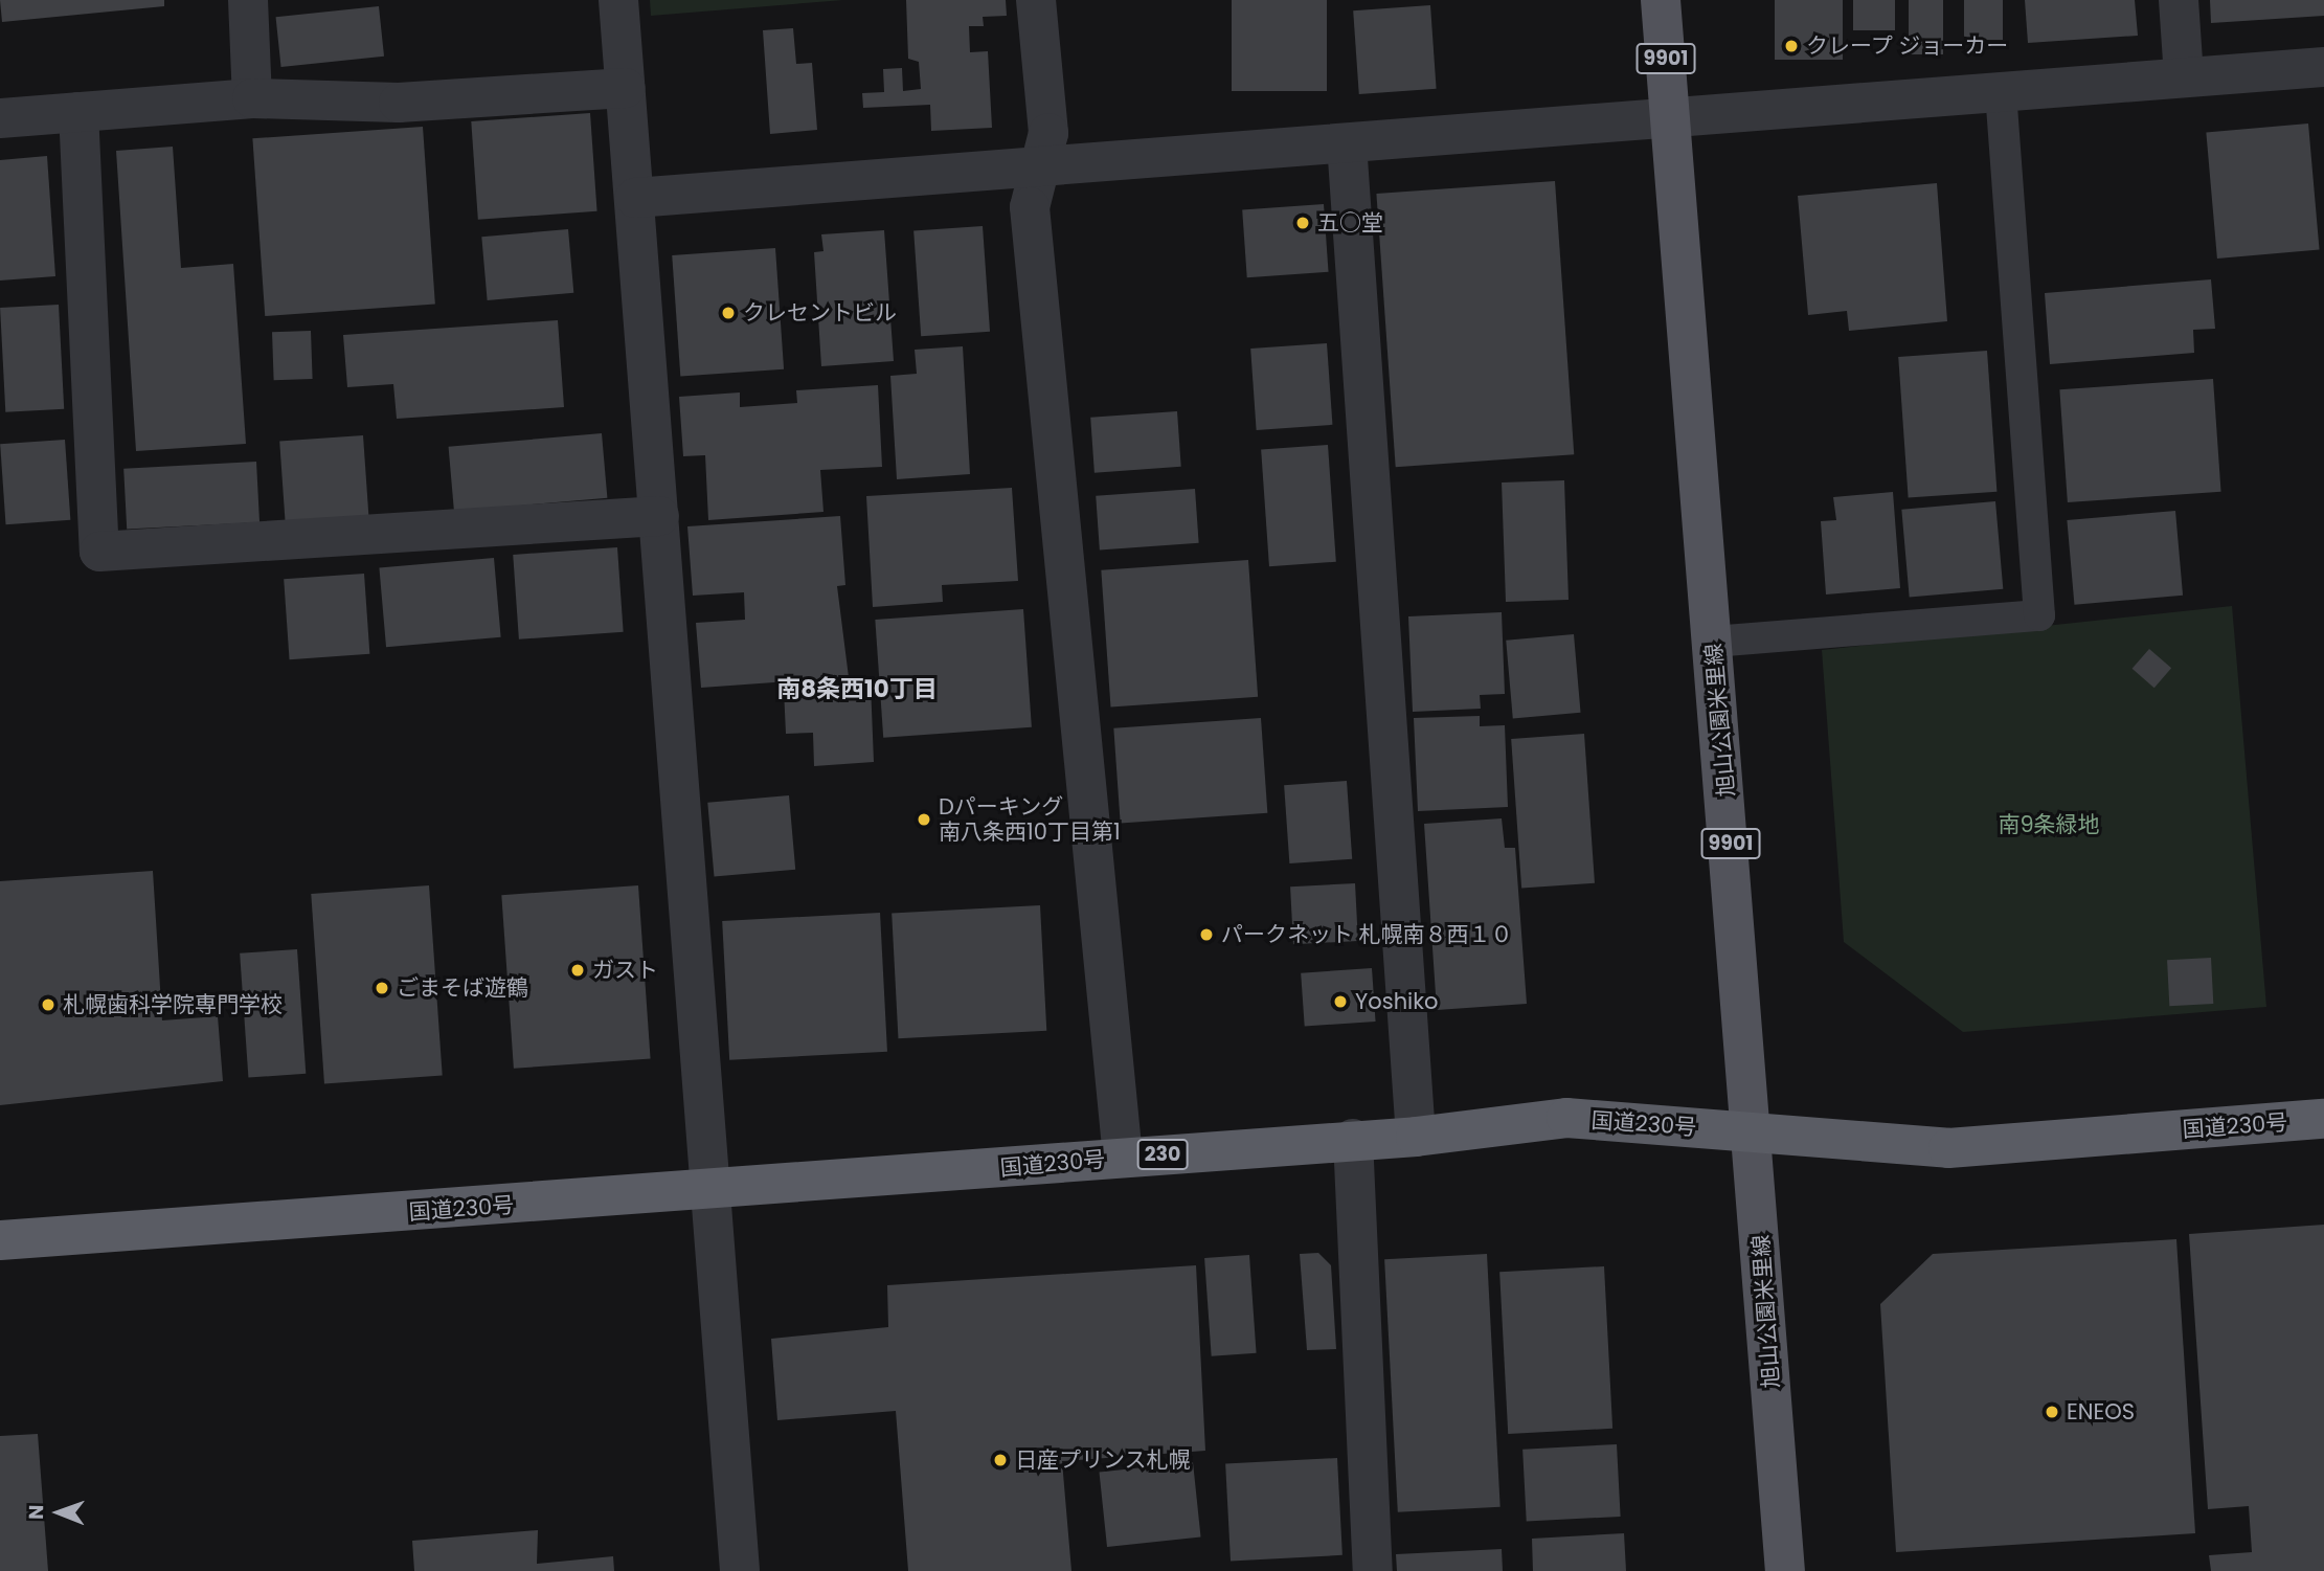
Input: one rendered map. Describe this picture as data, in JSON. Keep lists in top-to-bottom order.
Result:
{
  "streets": {
    "highway": ["国道230号", "230"],
    "main road": ["9901", "旭山公園米里線"]
  },
  "crossings": [
    ["旭山公園米里線", "国道230号"]
  ],
  "districts": ["南8条西10丁目"],
  "parks": ["南9条緑地"],
  "places": [
    "クレープ ジョーカー",
    "五○堂",
    "クレセントビル",
    "Dパーキング 南八条西10丁目第1",
    "パークネット 札幌南８西１０",
    "ガスト",
    "ごまそば遊鶴",
    "Yoshiko",
    "札幌歯科学院専門学校",
    "ENEOS",
    "日産プリンス札幌"
  ],
  "north": "left"
}
